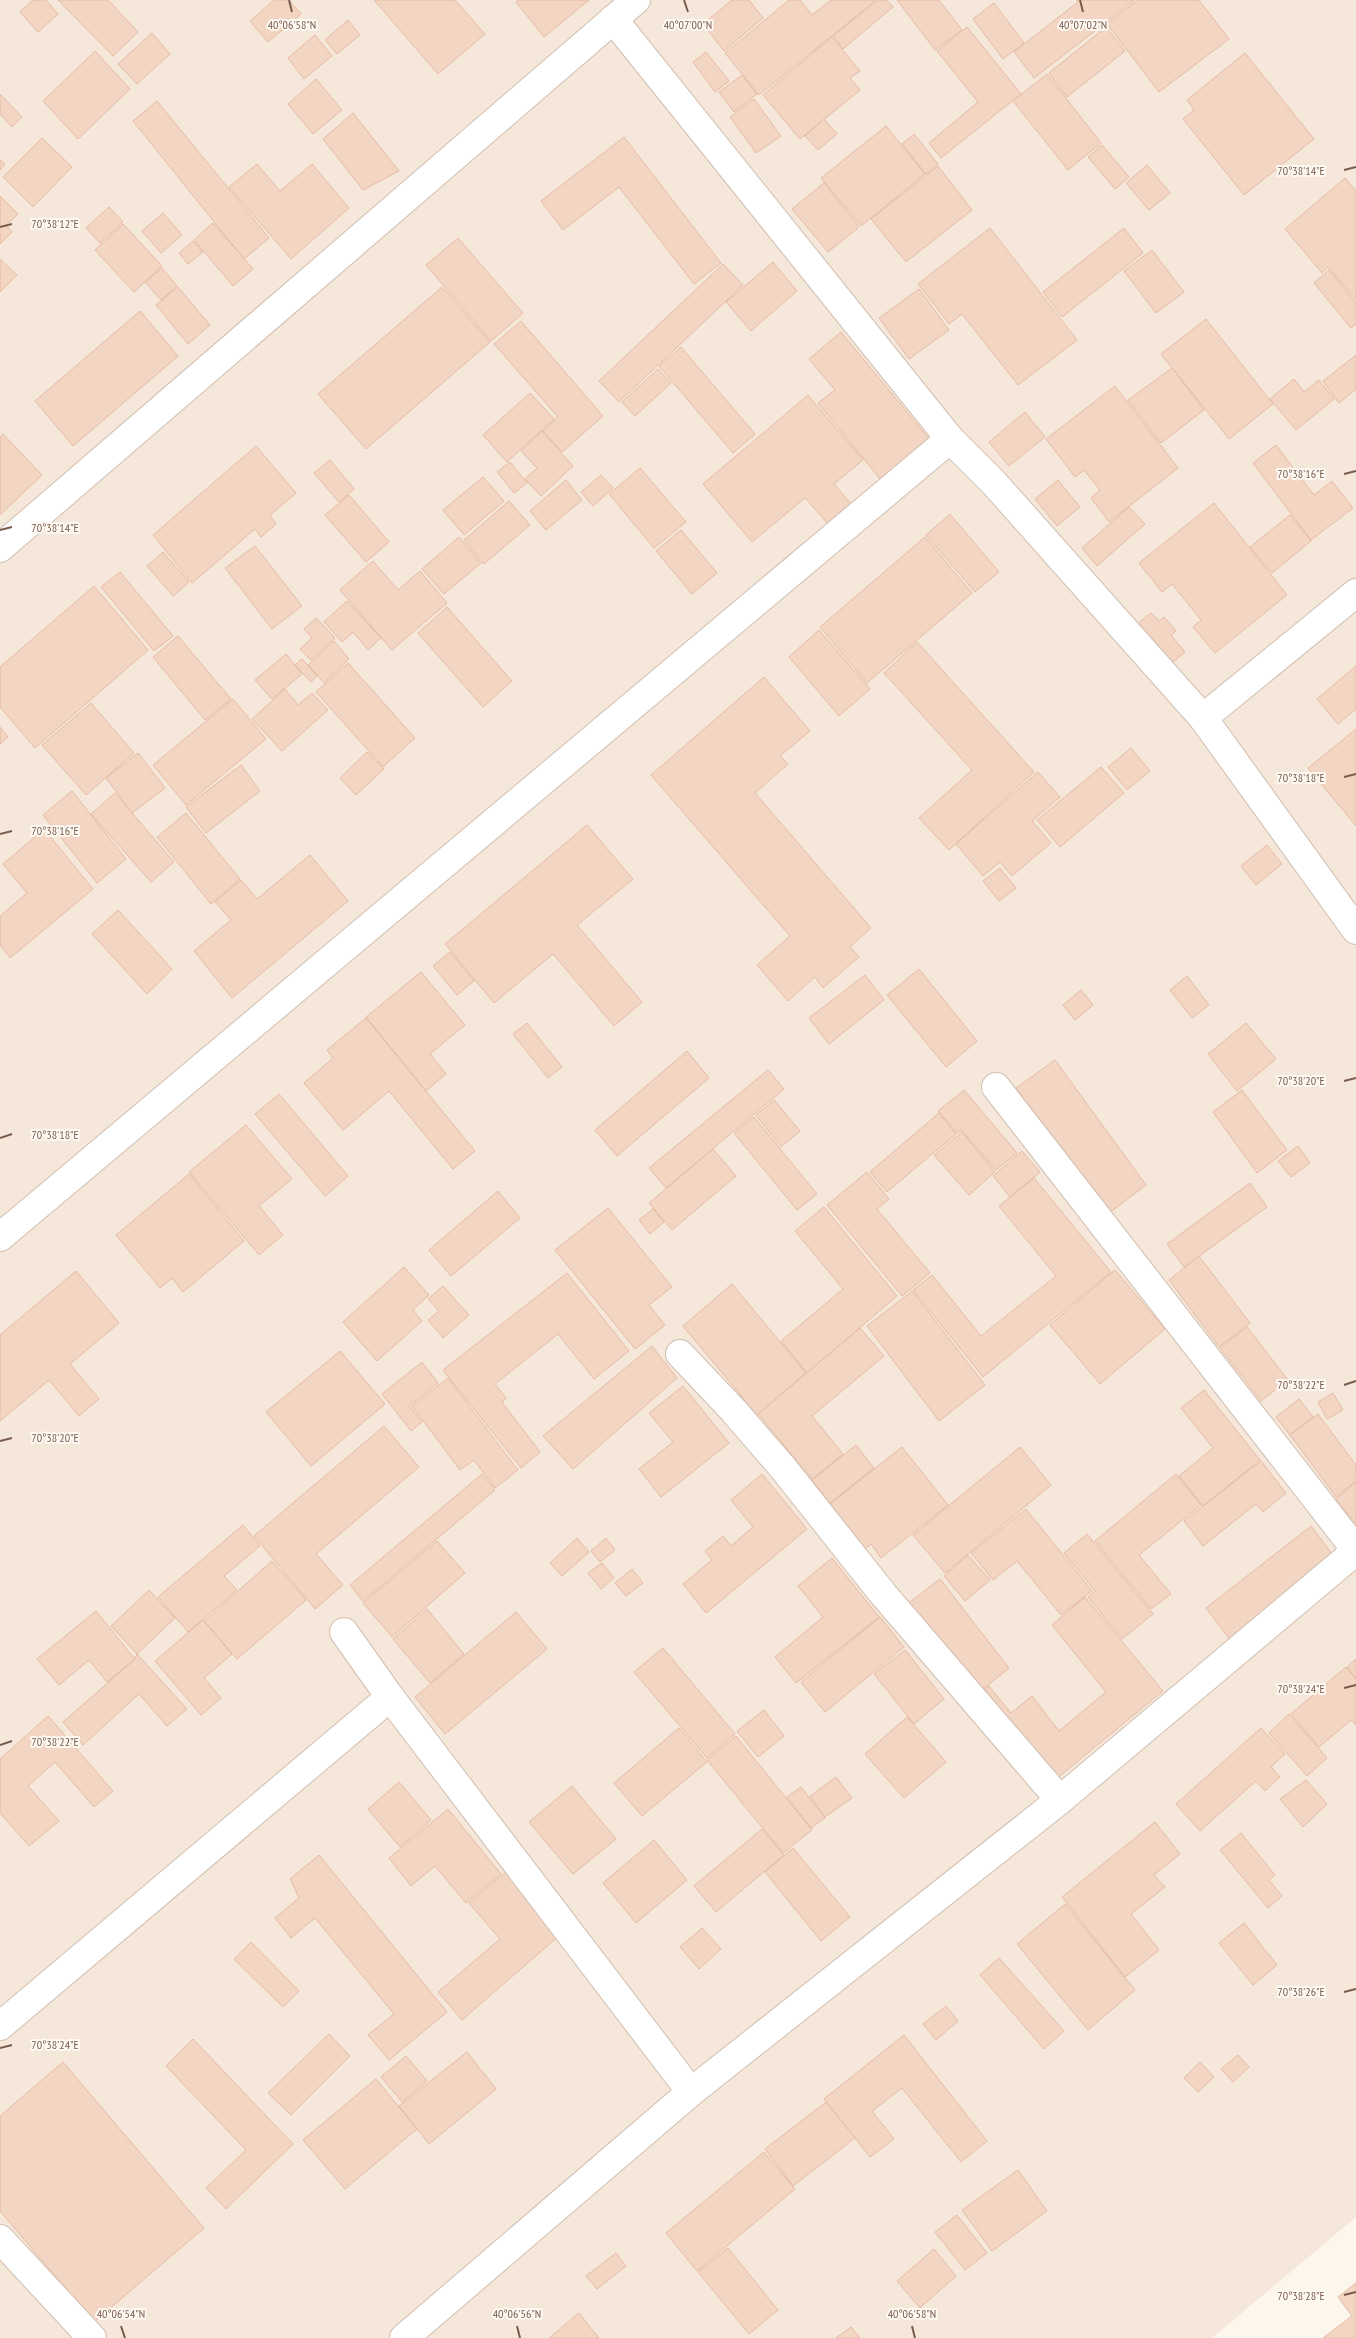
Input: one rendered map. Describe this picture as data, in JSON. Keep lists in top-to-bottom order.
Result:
{
  "coordinates": [
    "40°07'00\"N",
    "40°07'02\"N",
    "40°06'58\"N",
    "70°38'14\"E",
    "70°38'12\"E",
    "70°38'16\"E",
    "70°38'18\"E",
    "70°38'20\"E",
    "70°38'22\"E",
    "70°38'24\"E",
    "70°38'26\"E",
    "70°38'28\"E",
    "40°06'54\"N",
    "40°06'56\"N"
  ]
}
